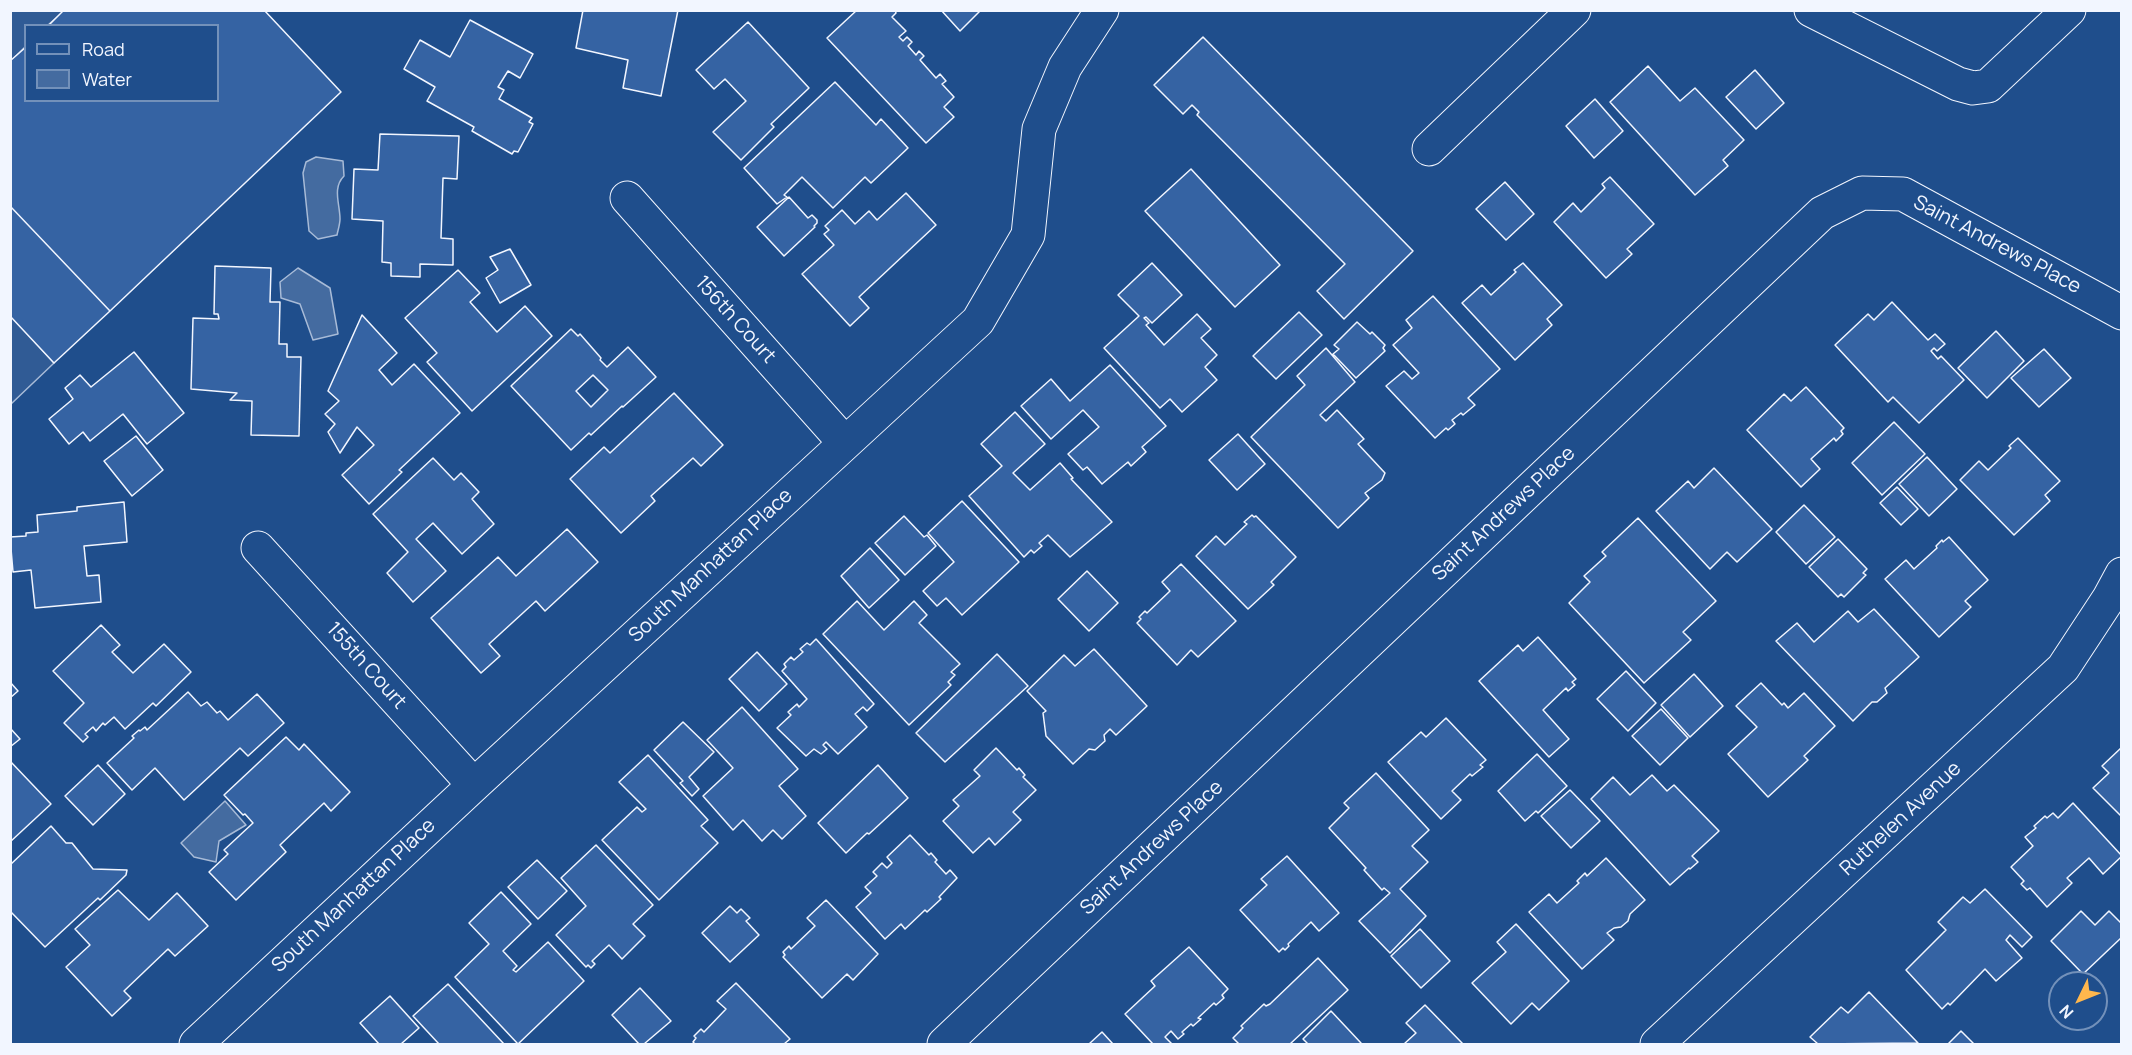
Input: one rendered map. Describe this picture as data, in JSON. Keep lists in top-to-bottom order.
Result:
{
  "streets": {
    "street": [
      "Saint Andrews Place",
      "156th Court",
      "South Manhattan Place",
      "155th Court",
      "Ruthelen Avenue"
    ]
  },
  "crossings": [
    ["156th Court", "South Manhattan Place"],
    ["South Manhattan Place", "155th Court"]
  ],
  "legend": ["Road", "Water"],
  "north": "bottom left"
}
